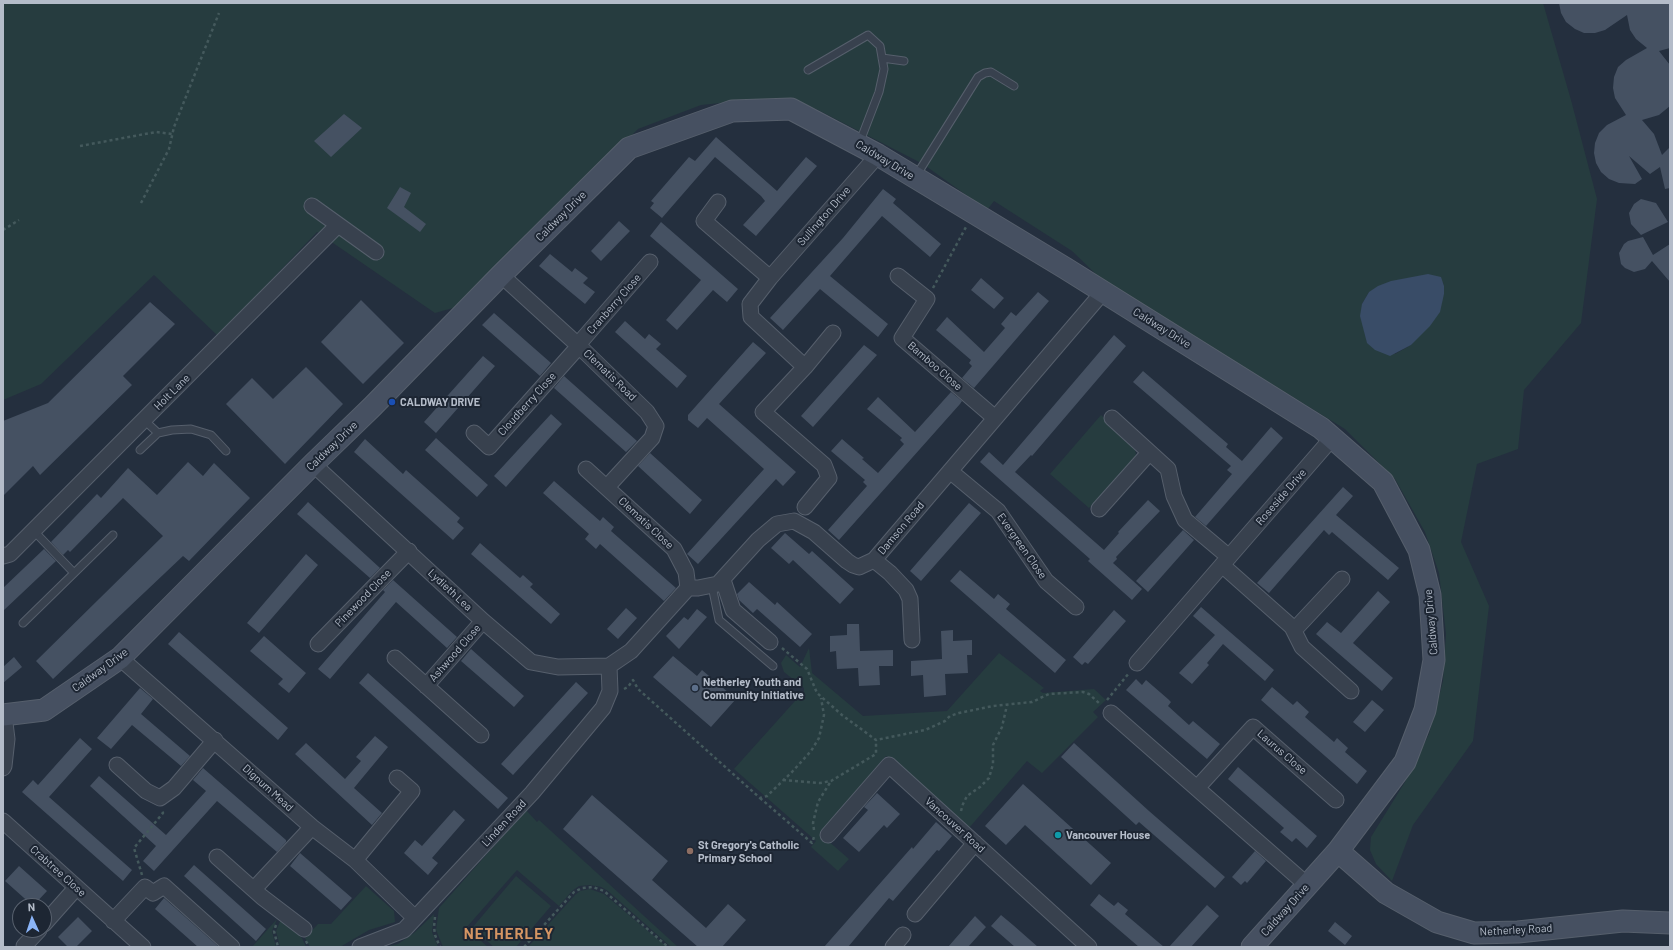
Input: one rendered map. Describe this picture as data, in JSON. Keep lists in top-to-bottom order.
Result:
{
  "streets": {
    "street": [
      "Caldway Drive",
      "Sullington Drive",
      "Cranberry Close",
      "Bamboo Close",
      "Clematis Road",
      "Holt Lane",
      "Cloudberry Close",
      "Roseside Drive",
      "Clematis Close",
      "Damson Road",
      "Evergreen Close",
      "Lydieth Lea",
      "Pinewood Close",
      "Ashwood Close",
      "Laurus Close",
      "Dignum Mead",
      "Linden Road",
      "Vancouver Road",
      "Crabtree Close",
      "Netherley Road"
    ]
  },
  "crossings": [
    ["Caldway Drive", "Sullington Drive"],
    ["Caldway Drive", "Clematis Road"],
    ["Caldway Drive", "Roseside Drive"],
    ["Caldway Drive", "Damson Road"],
    ["Caldway Drive", "Lydieth Lea"],
    ["Caldway Drive", "Dignum Mead"],
    ["Caldway Drive", "Netherley Road"],
    ["Cranberry Close", "Clematis Road"],
    ["Cranberry Close", "Cloudberry Close"],
    ["Bamboo Close", "Damson Road"],
    ["Clematis Road", "Cloudberry Close"],
    ["Clematis Road", "Clematis Close"],
    ["Damson Road", "Evergreen Close"],
    ["Lydieth Lea", "Pinewood Close"],
    ["Lydieth Lea", "Ashwood Close"],
    ["Lydieth Lea", "Linden Road"],
    ["Dignum Mead", "Linden Road"]
  ],
  "districts": ["NETHERLEY"],
  "places": [
    "CALDWAY DRIVE",
    "Netherley Youth and Community Initiative",
    "Vancouver House",
    "St Gregory's Catholic Primary School"
  ],
  "north": "top"
}
